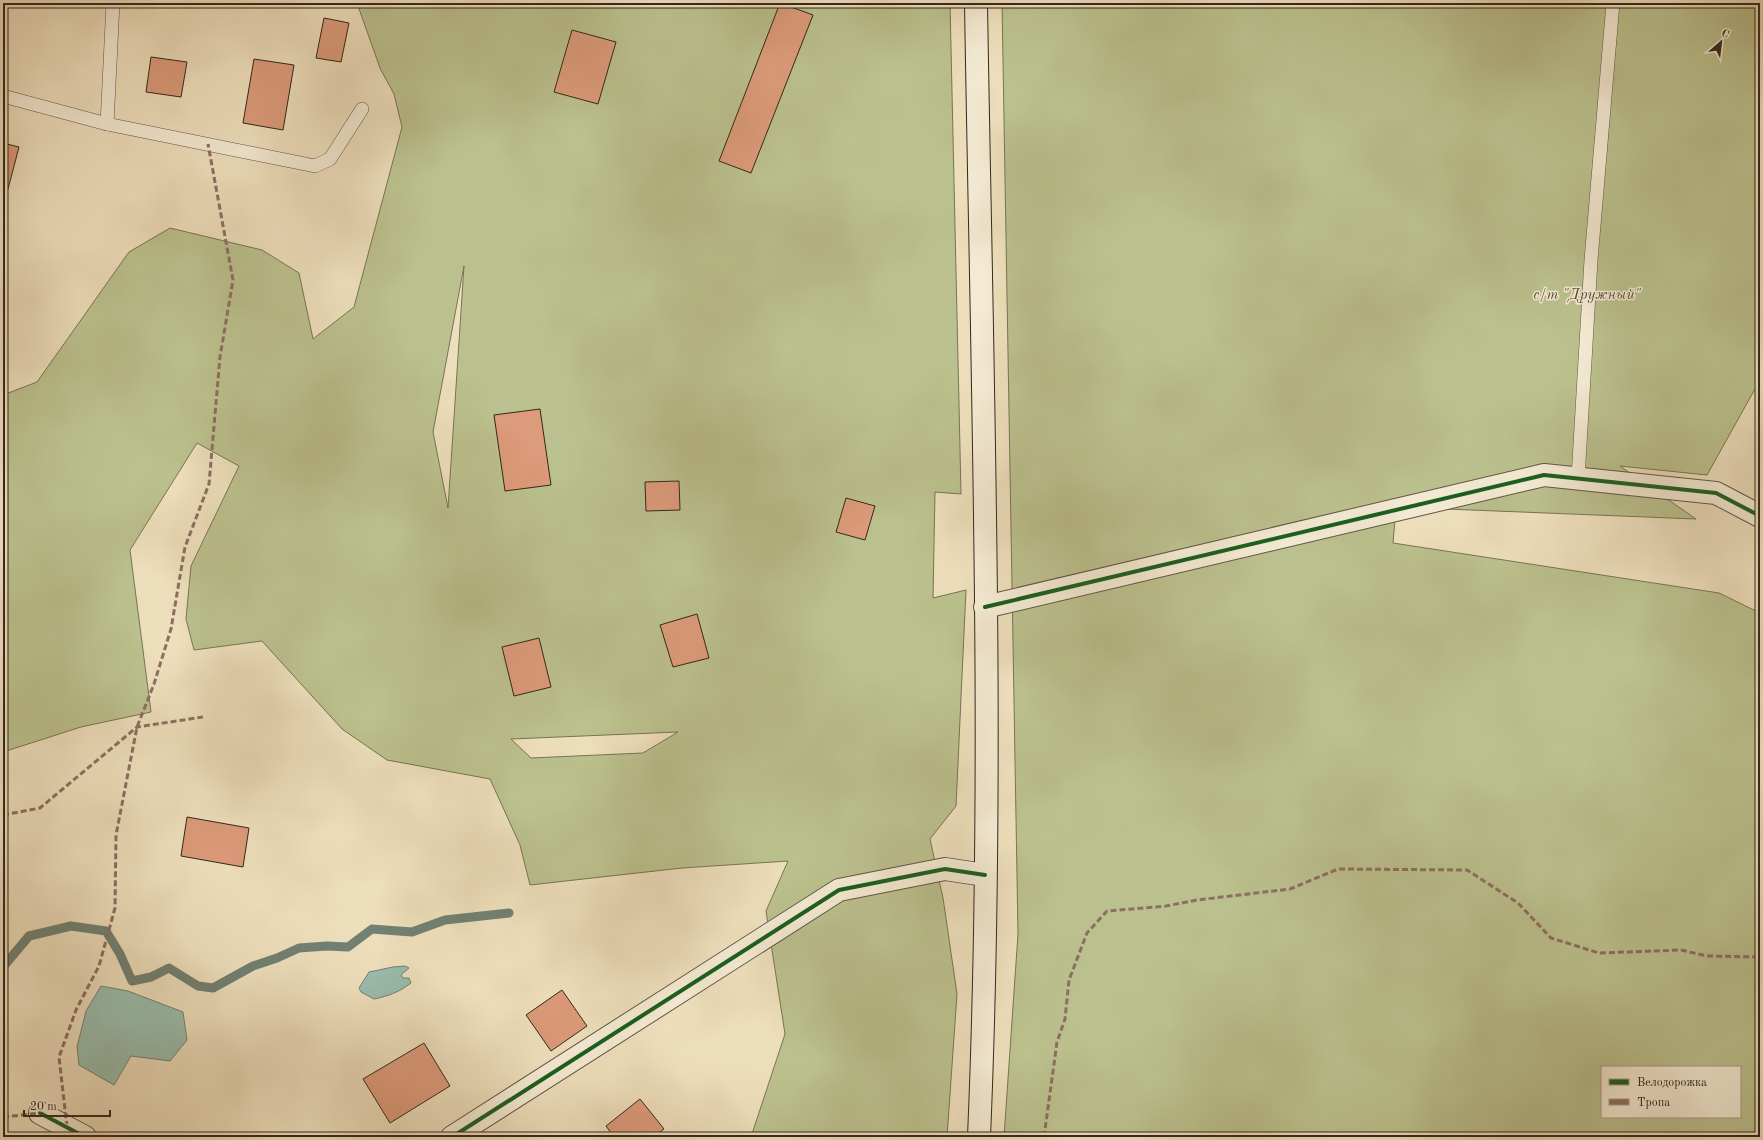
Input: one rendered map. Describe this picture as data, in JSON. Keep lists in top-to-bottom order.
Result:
{
  "parks": ["с/т \"Дружный\""],
  "legend": ["Велодорожка", "Тропа"],
  "scale_bar": "20 m",
  "north": "top right"
}
